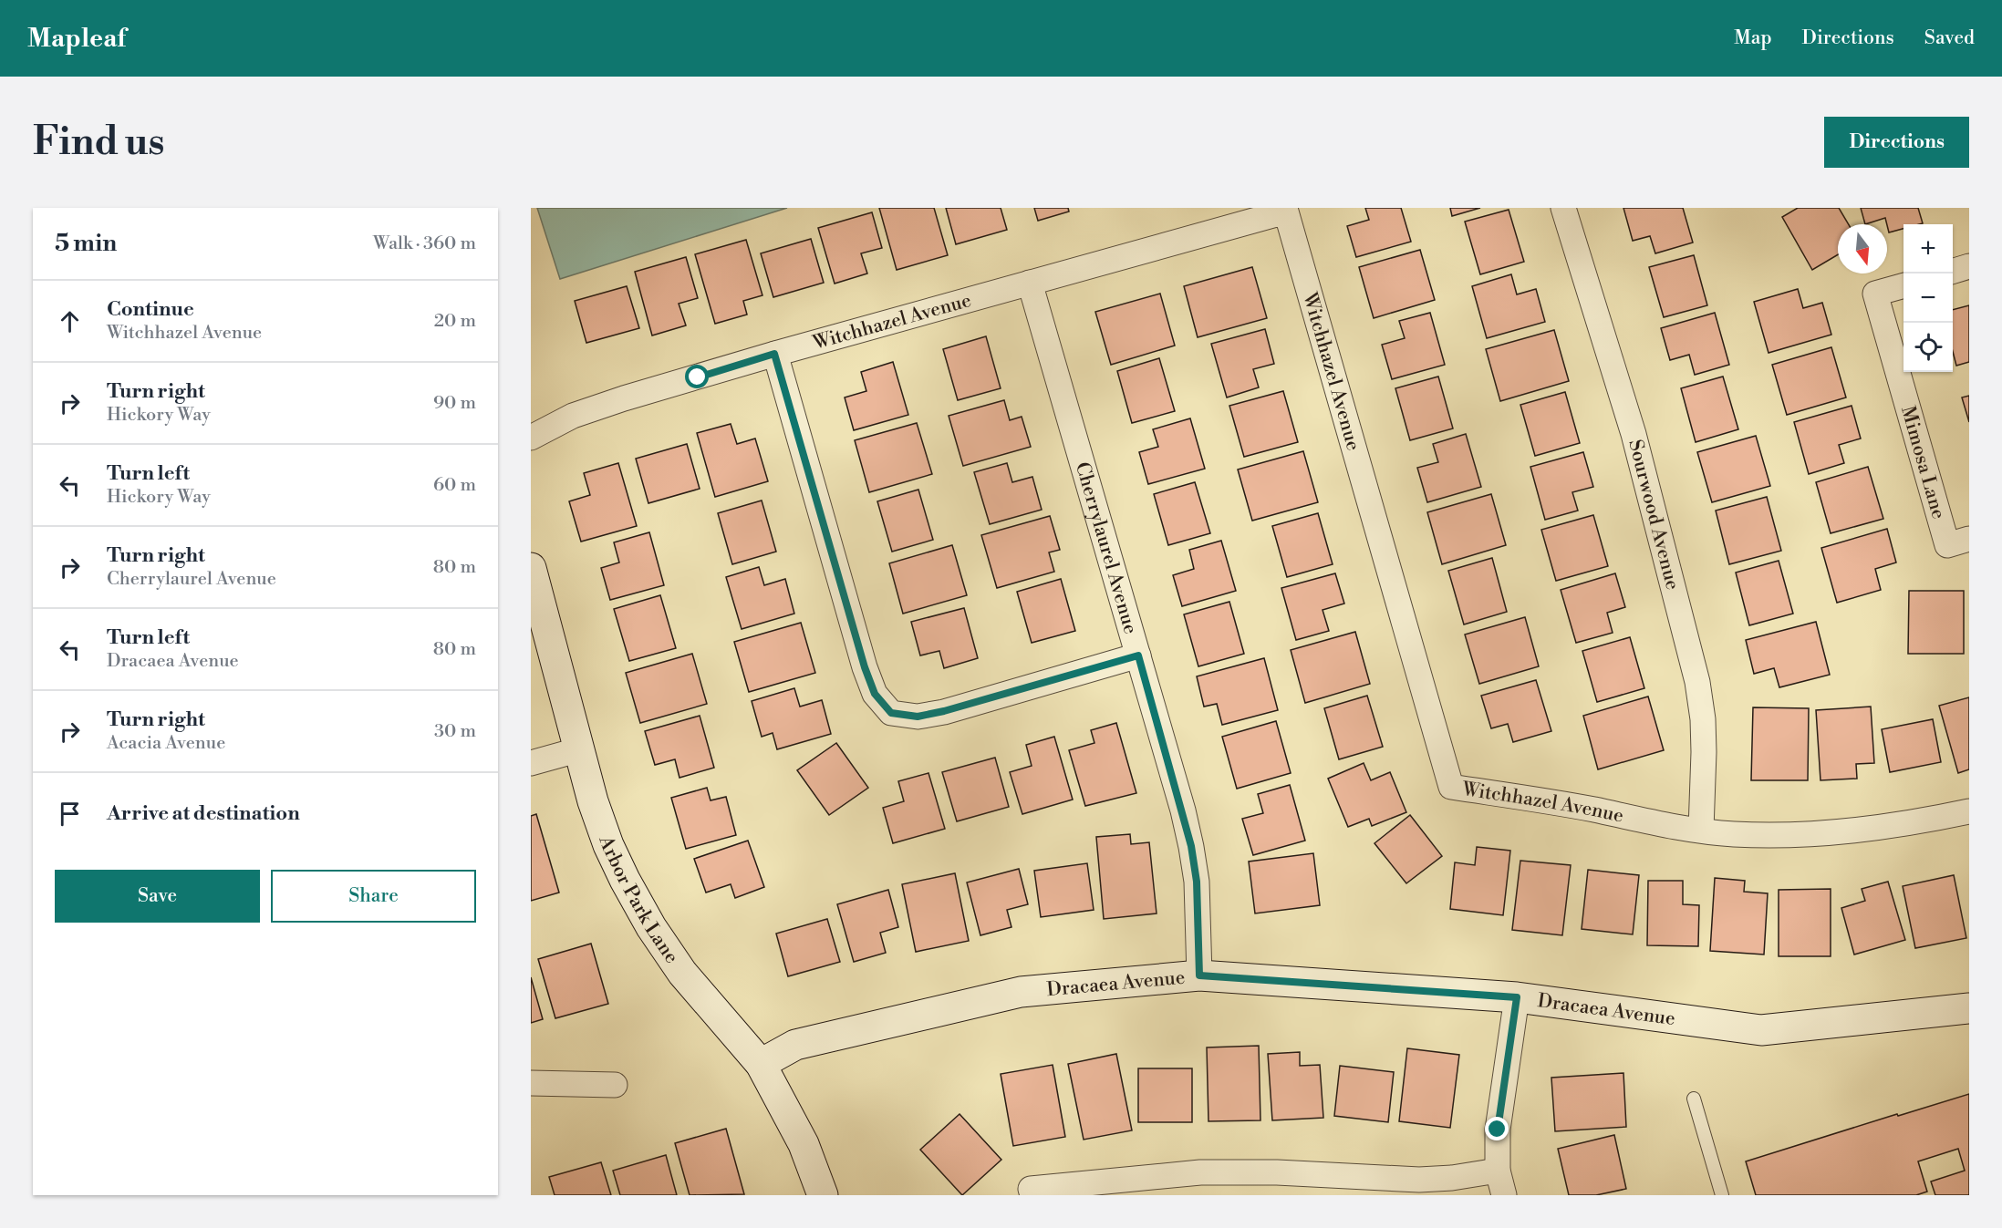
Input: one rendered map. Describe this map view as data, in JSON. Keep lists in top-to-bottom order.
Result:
{
  "streets": {
    "street": [
      "Witchhazel Avenue",
      "Mimosa Lane",
      "Sourwood Avenue",
      "Cherrylaurel Avenue",
      "Arbor Park Lane",
      "Dracaea Avenue"
    ]
  },
  "crossings": [
    ["Witchhazel Avenue", "Sourwood Avenue"],
    ["Witchhazel Avenue", "Cherrylaurel Avenue"],
    ["Cherrylaurel Avenue", "Dracaea Avenue"],
    ["Arbor Park Lane", "Dracaea Avenue"]
  ],
  "north": "bottom",
  "page": {
    "header": "Mapleaf",
    "nav": ["Map", "Directions", "Saved"],
    "buttons": [
      "Directions",
      ["Save", "Share"]
    ],
    "title": "Find us",
    "heading": ["5 min", "Walk · 360 m"],
    "map_buttons": ["+", "−"],
    "list": [
      ["Continue", "Witchhazel Avenue", "20 m"],
      ["Turn right", "Hickory Way", "90 m"],
      ["Turn left", "Hickory Way", "60 m"],
      ["Turn right", "Cherrylaurel Avenue", "80 m"],
      ["Turn left", "Dracaea Avenue", "80 m"],
      ["Turn right", "Acacia Avenue", "30 m"],
      "Arrive at destination"
    ]
  }
}
